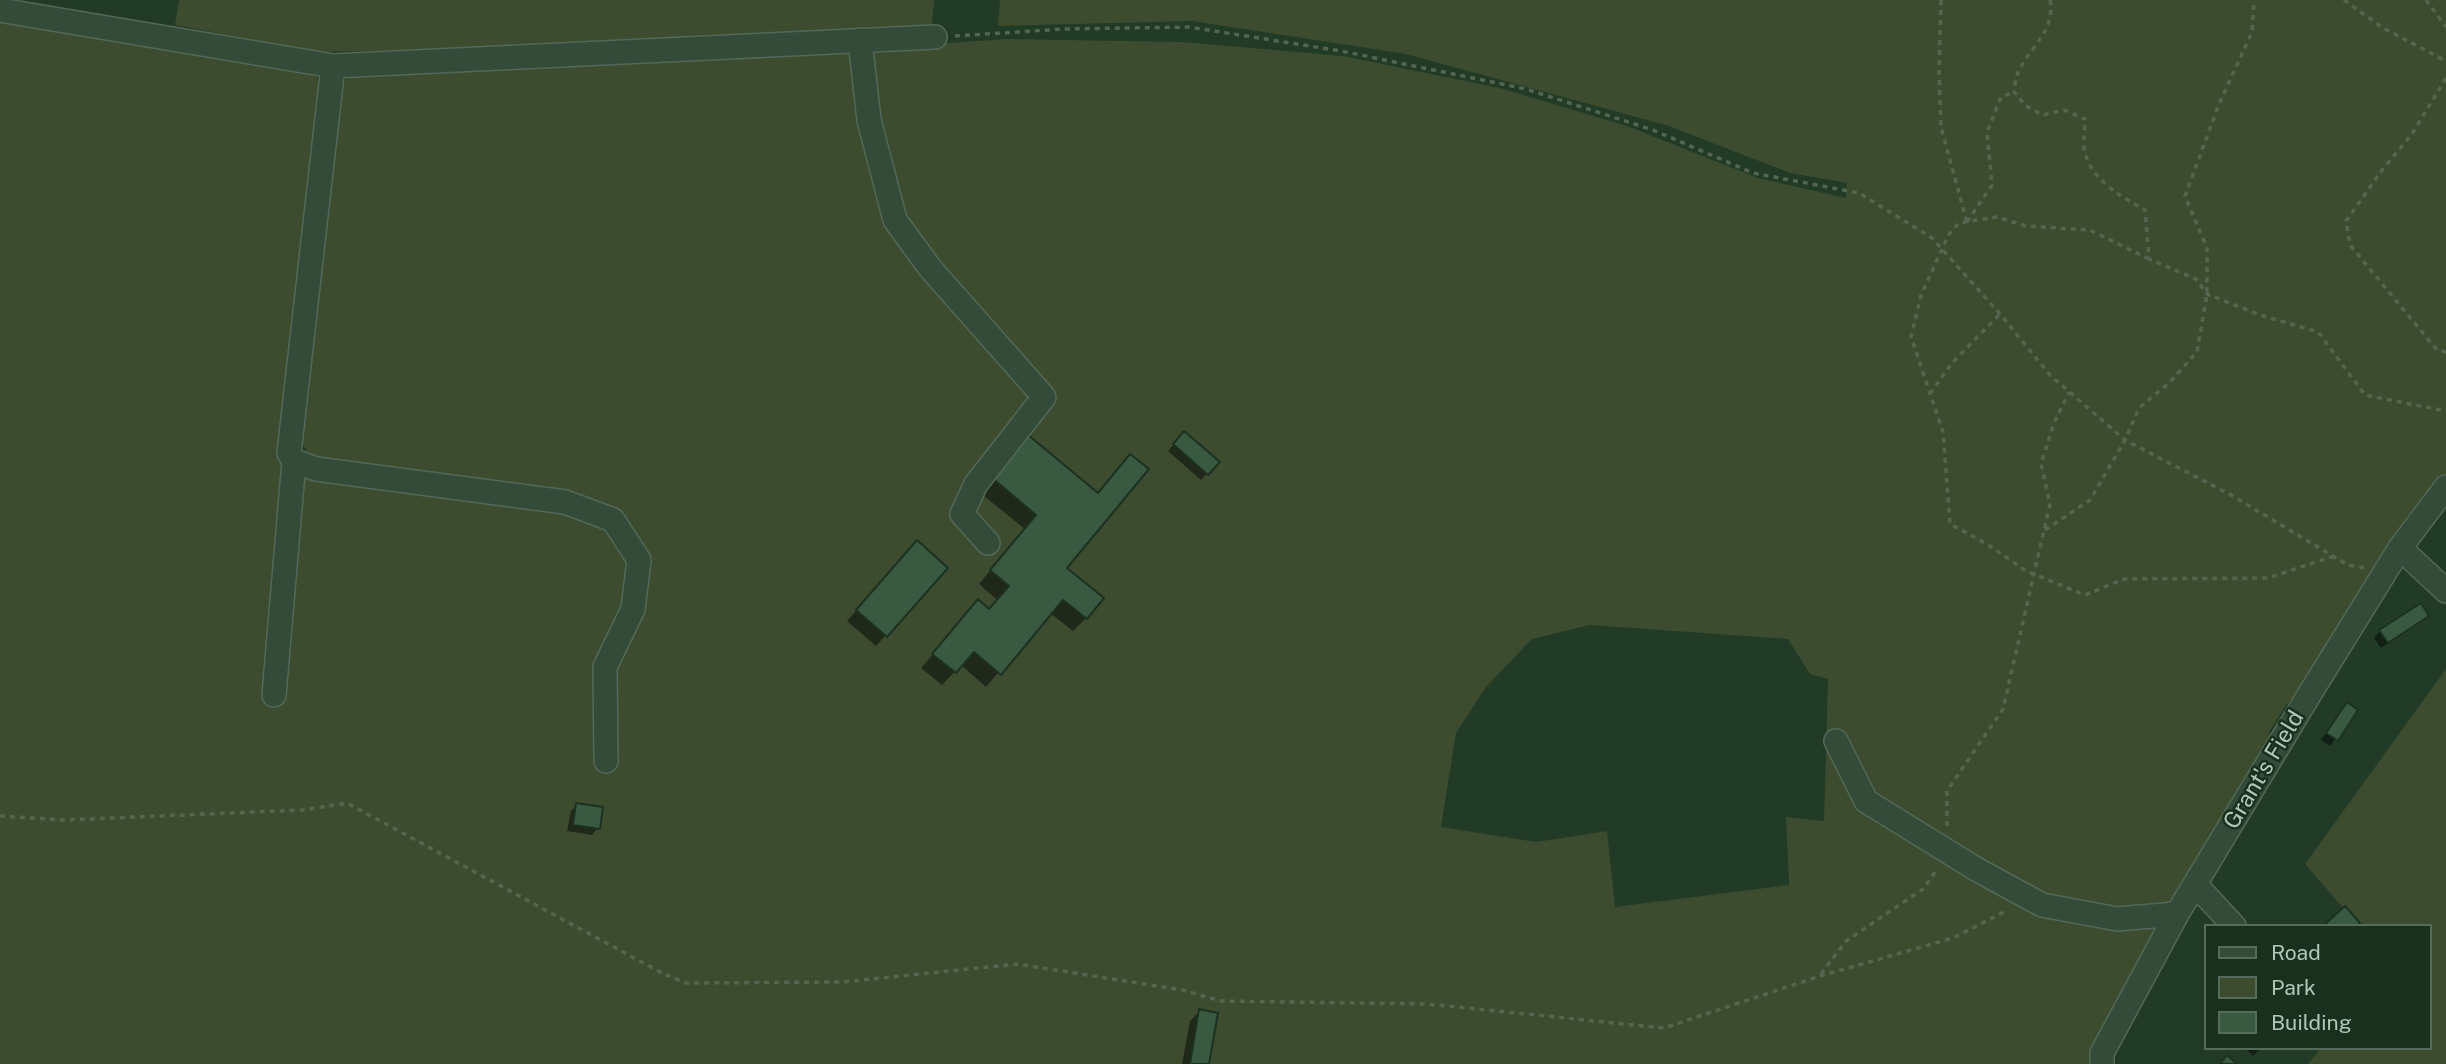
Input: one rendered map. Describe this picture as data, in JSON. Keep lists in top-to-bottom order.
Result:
{
  "streets": {
    "street": ["Grant's Field"]
  },
  "legend": ["Road", "Park", "Building"]
}
